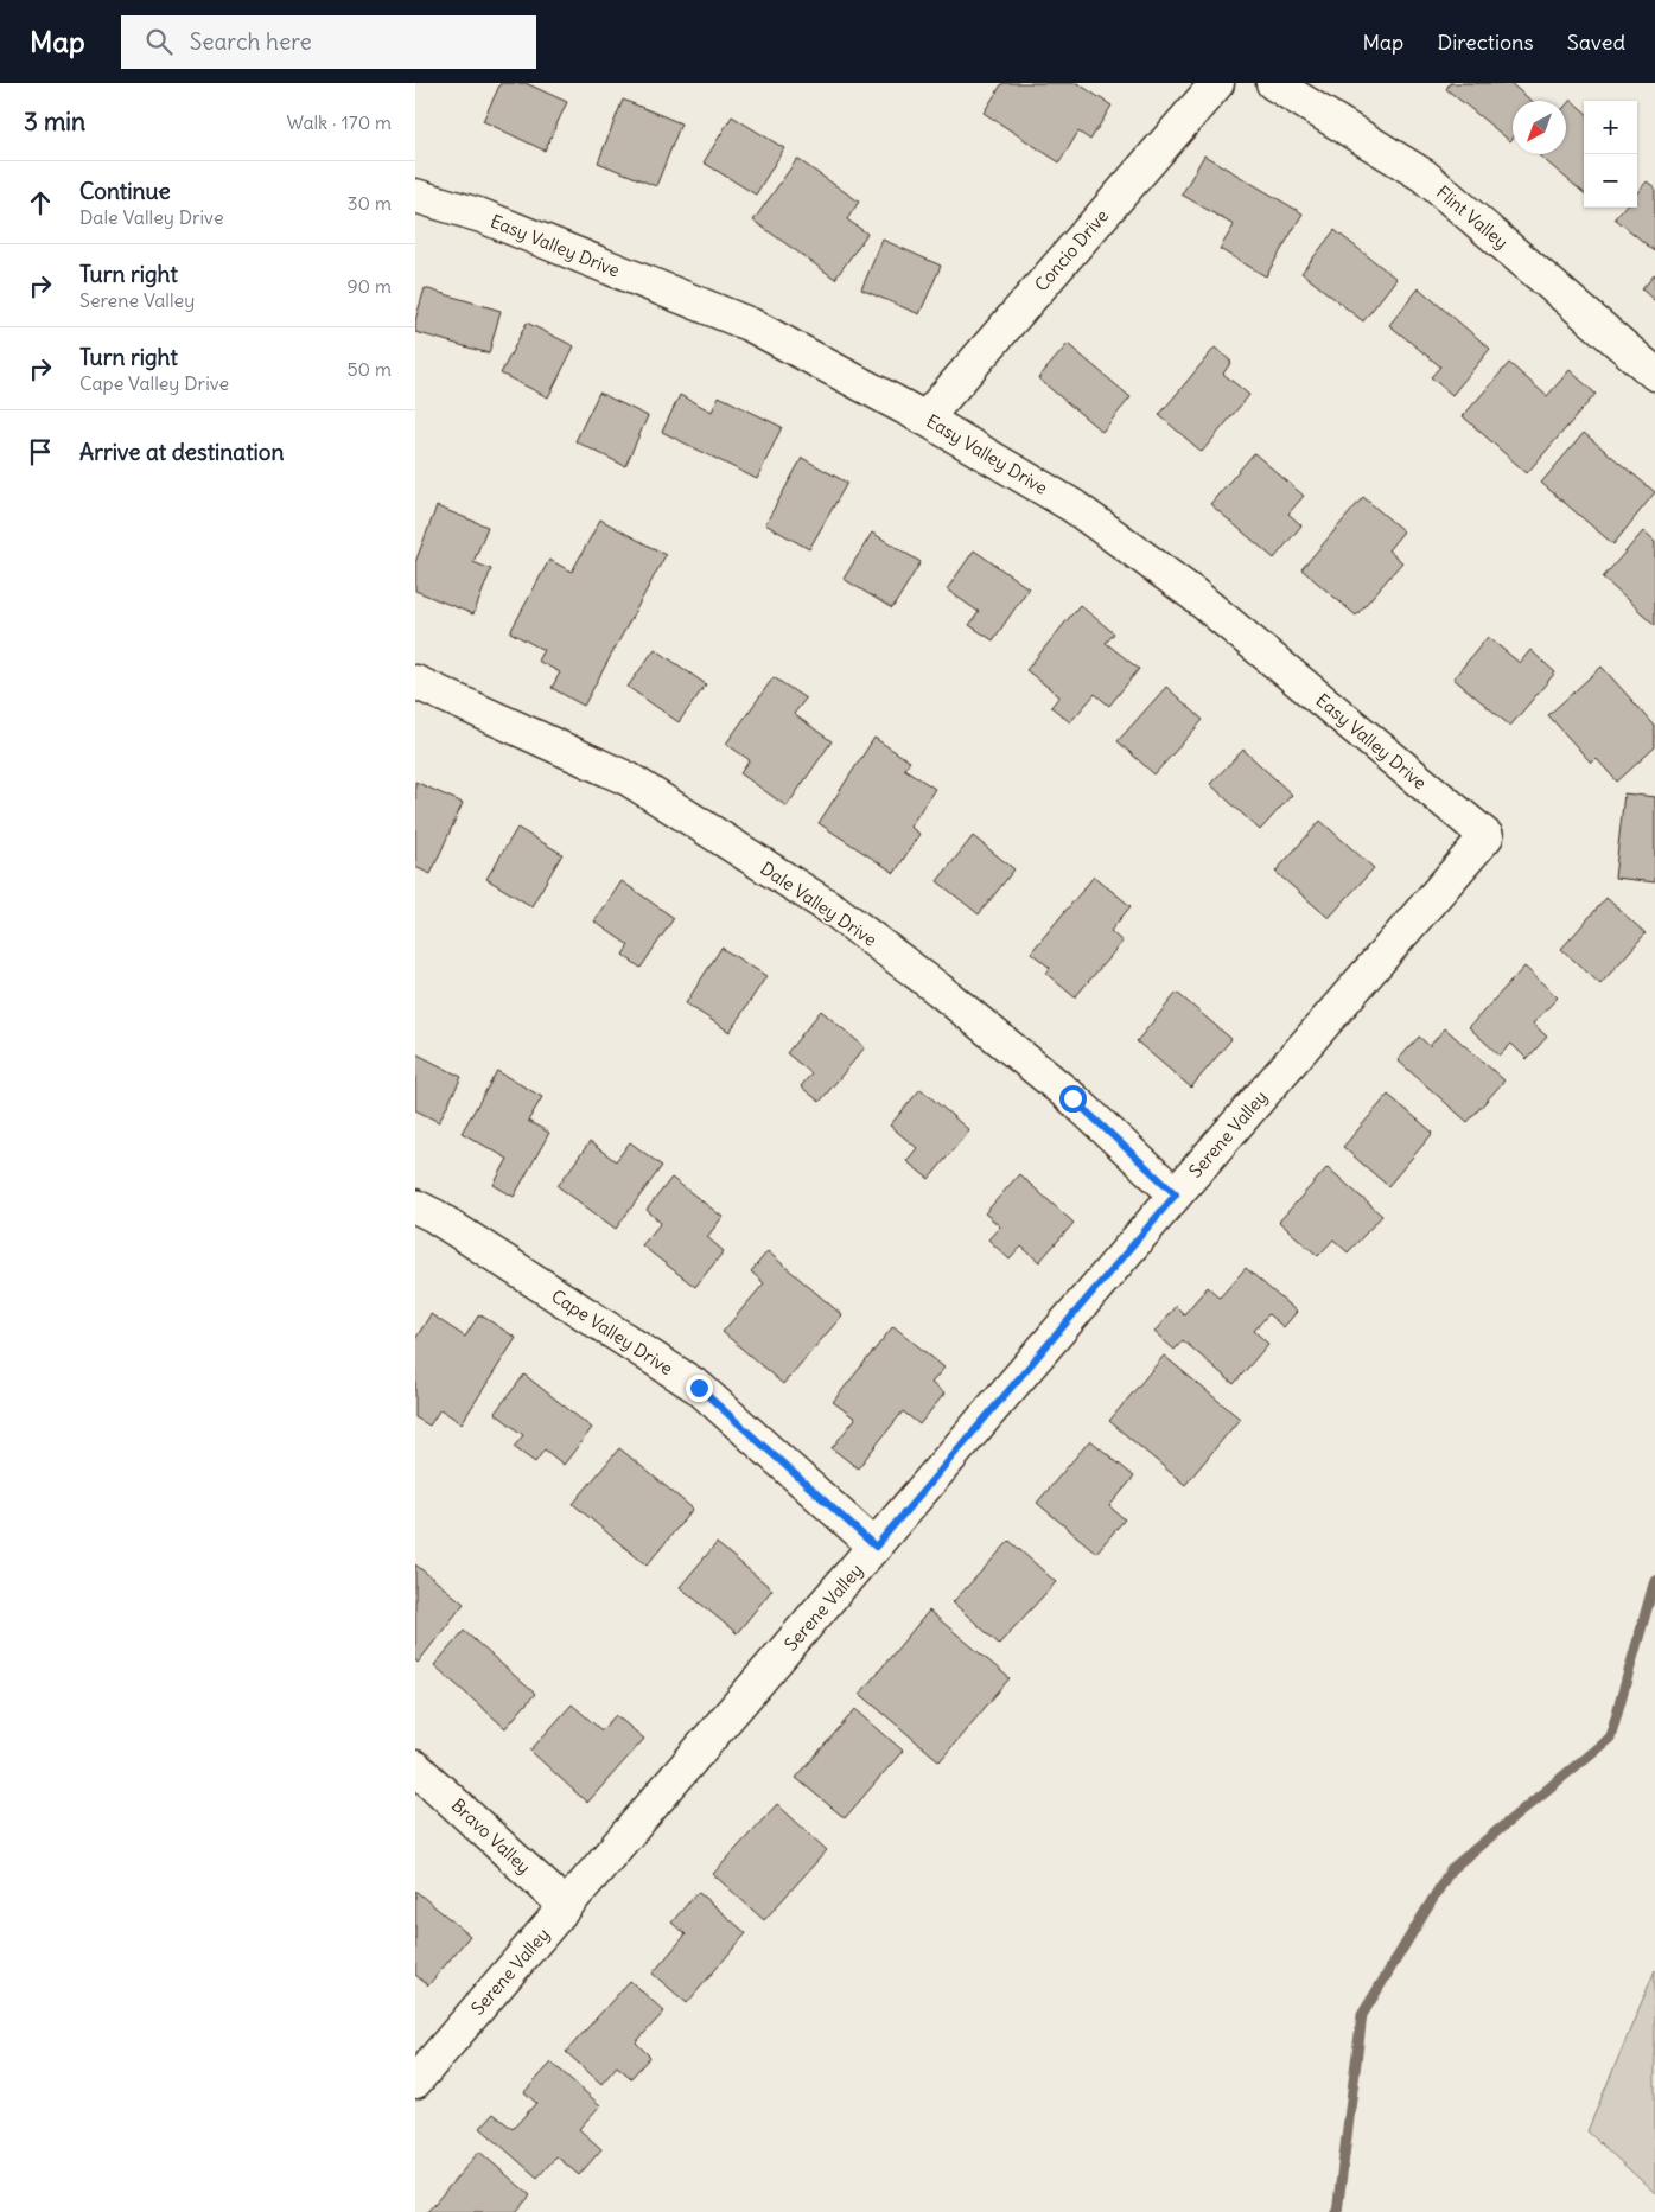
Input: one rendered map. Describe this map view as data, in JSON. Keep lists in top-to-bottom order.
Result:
{
  "streets": {
    "street": [
      "Flint Valley",
      "Easy Valley Drive",
      "Concio Drive",
      "Dale Valley Drive",
      "Serene Valley",
      "Cape Valley Drive",
      "Bravo Valley"
    ]
  },
  "crossings": [
    ["Easy Valley Drive", "Concio Drive"],
    ["Easy Valley Drive", "Serene Valley"],
    ["Dale Valley Drive", "Serene Valley"],
    ["Serene Valley", "Cape Valley Drive"],
    ["Serene Valley", "Bravo Valley"]
  ],
  "north": "bottom left",
  "page": {
    "header": "Map",
    "search": "Search here",
    "nav": ["Map", "Directions", "Saved"],
    "heading": ["3 min", "Walk · 170 m"],
    "map_buttons": ["+", "−"],
    "list": [
      ["Continue", "Dale Valley Drive", "30 m"],
      ["Turn right", "Serene Valley", "90 m"],
      ["Turn right", "Cape Valley Drive", "50 m"],
      "Arrive at destination"
    ]
  }
}
